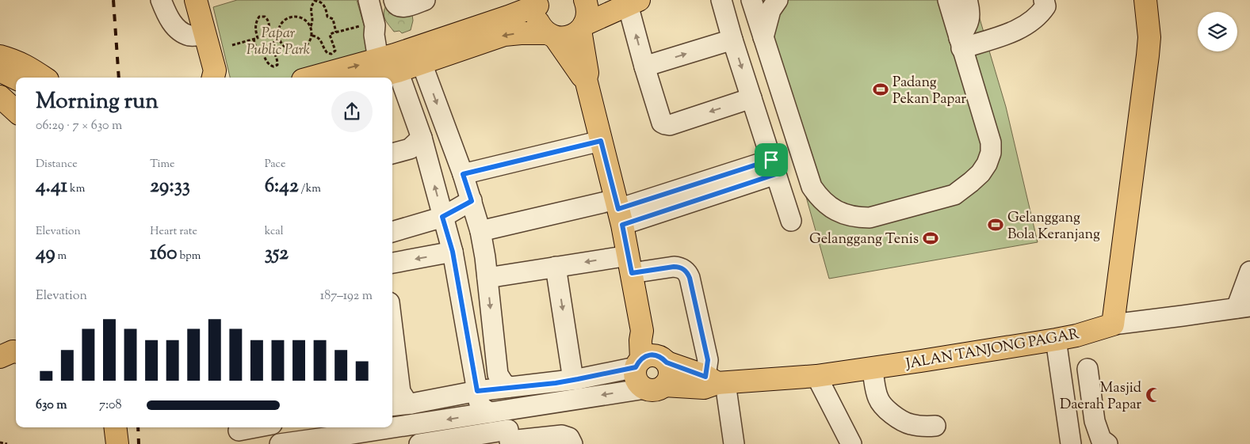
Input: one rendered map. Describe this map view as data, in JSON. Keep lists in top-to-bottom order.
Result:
{
  "streets": {
    "main road": ["JALAN TANJONG PAGAR"]
  },
  "parks": ["Papar Public Park"],
  "places": {
    "sports": ["Padang Pekan Papar", "Gelanggang Bola Keranjang", "Gelanggang Tenis"],
    "mosque": ["Masjid Daerah Papar"]
  },
  "page": {
    "heading": ["Morning run", "06:29 · 7 × 630 m"],
    "stats": [
      ["Distance", "4.41 km"],
      ["Time", "29:33"],
      ["Pace", "6:42 /km"],
      ["Elevation", "49 m"],
      ["Heart rate", "160 bpm"],
      ["kcal", "352"]
    ],
    "chart": ["Elevation", "187–192 m"],
    "list": [
      {
        "name": "630 m",
        "note": "7:08"
      }
    ]
  }
}
